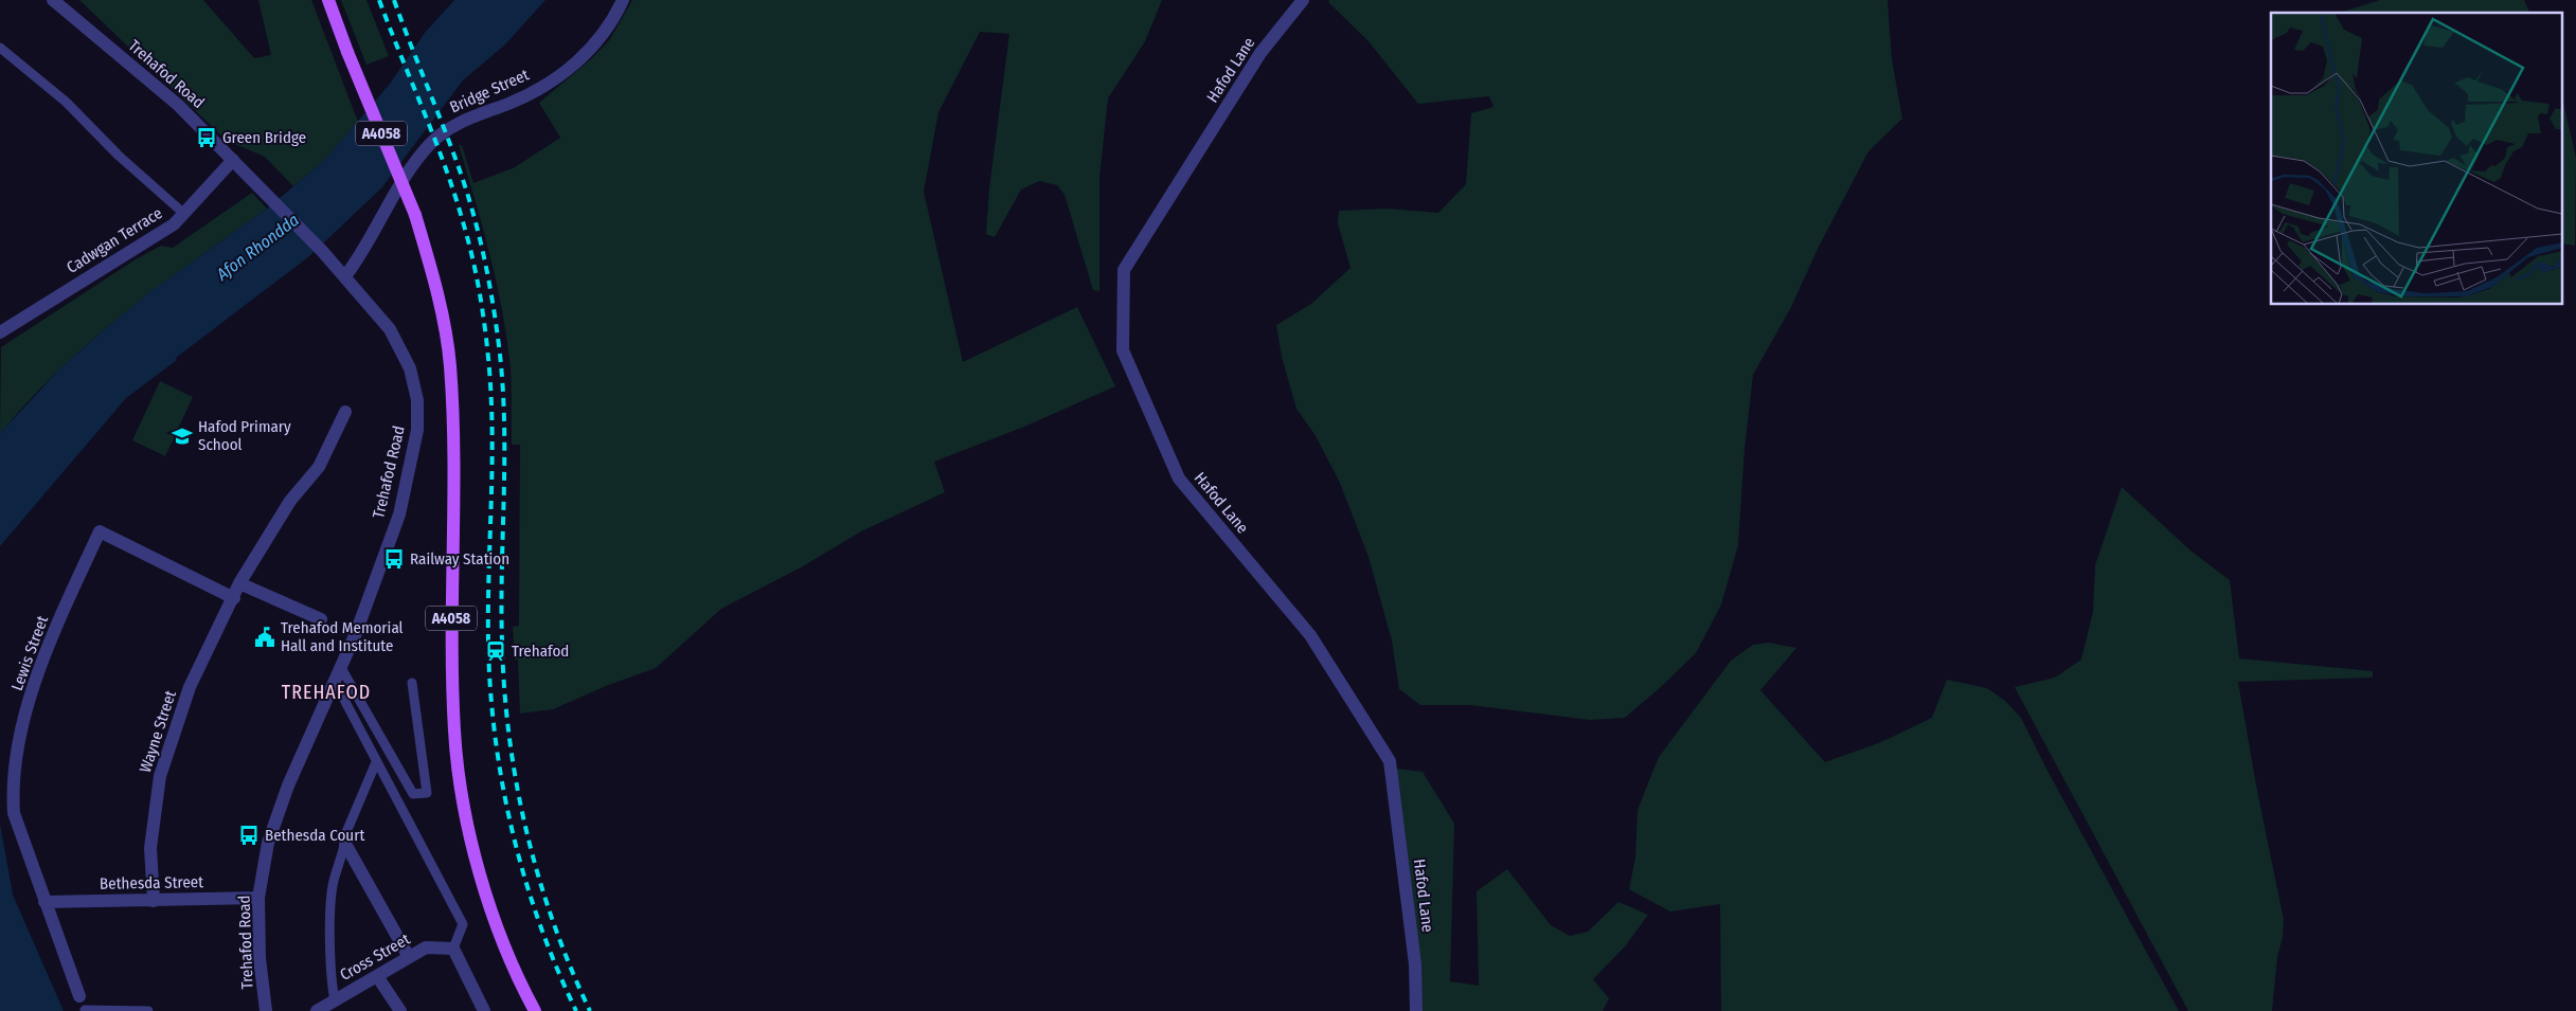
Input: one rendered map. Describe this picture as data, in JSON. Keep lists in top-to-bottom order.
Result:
{
  "streets": {
    "main road": ["A4058"],
    "street": [
      "Hafod Lane",
      "Trehafod Road",
      "Bridge Street",
      "Cadwgan Terrace",
      "Lewis Street",
      "Wayne Street",
      "Bethesda Street",
      "Cross Street"
    ]
  },
  "crossings": [
    ["Trehafod Road", "Bridge Street"],
    ["Trehafod Road", "Cadwgan Terrace"],
    ["Trehafod Road", "Bethesda Street"],
    ["Lewis Street", "Wayne Street"],
    ["Lewis Street", "Bethesda Street"],
    ["Wayne Street", "Bethesda Street"]
  ],
  "districts": ["TREHAFOD"],
  "water": ["Afon Rhondda"],
  "places": {
    "bus stop": ["Green Bridge", "Railway Station", "Bethesda Court"],
    "school or university": ["Hafod Primary School"],
    "public building": ["Trehafod Memorial Hall and Institute"],
    "station": ["Trehafod"]
  }
}
